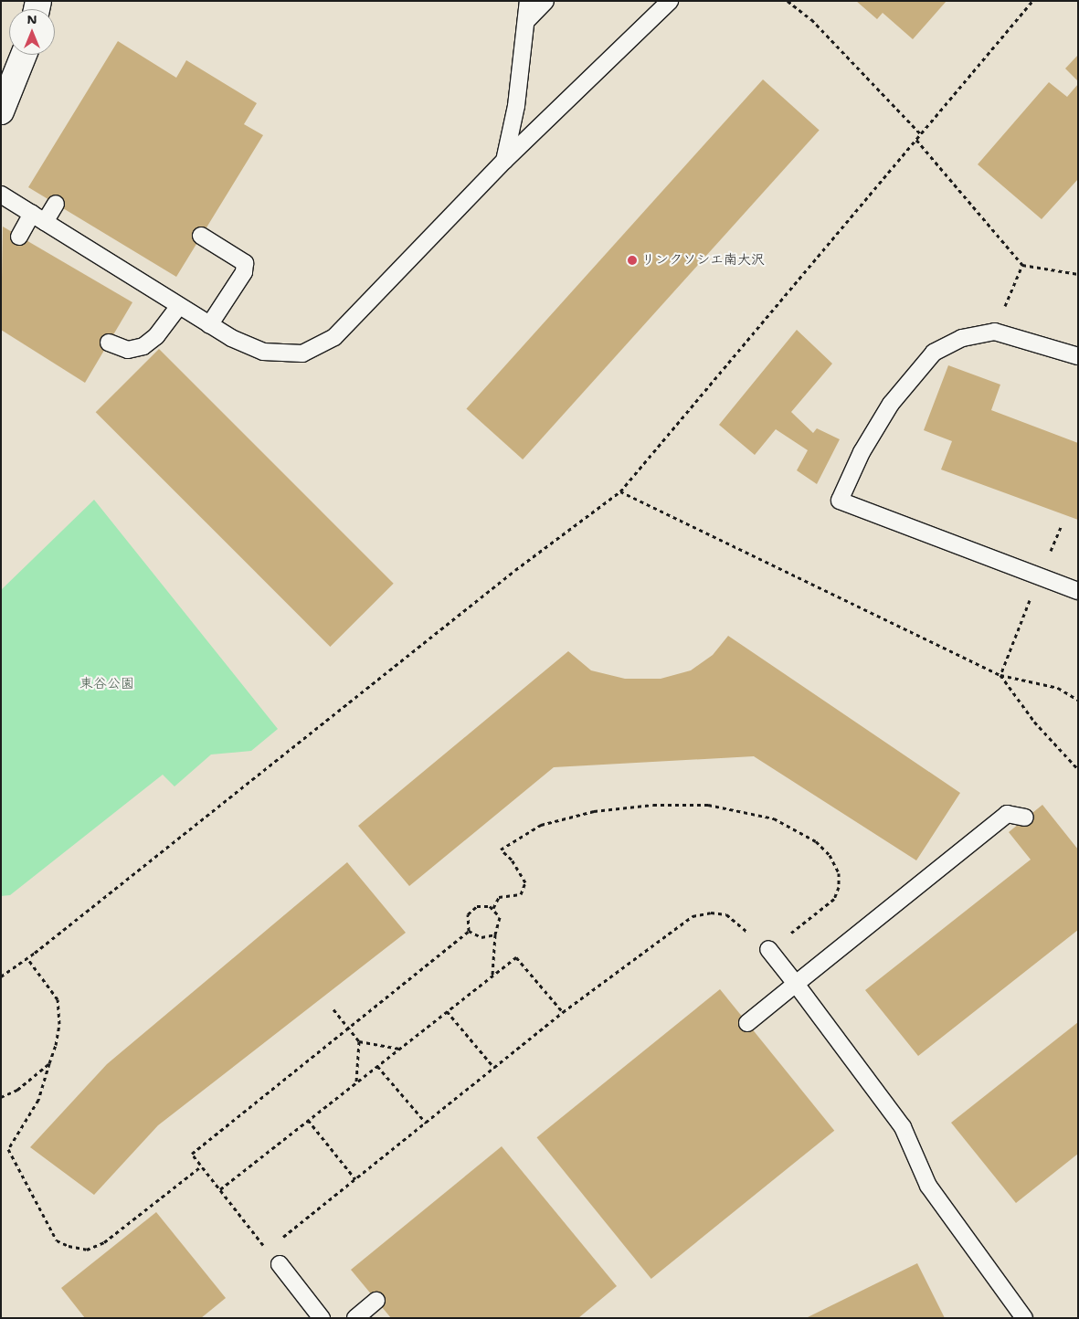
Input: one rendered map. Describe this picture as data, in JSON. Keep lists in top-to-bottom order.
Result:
{
  "parks": ["東谷公園"],
  "places": ["リンクソシエ南大沢"],
  "north": "top"
}
